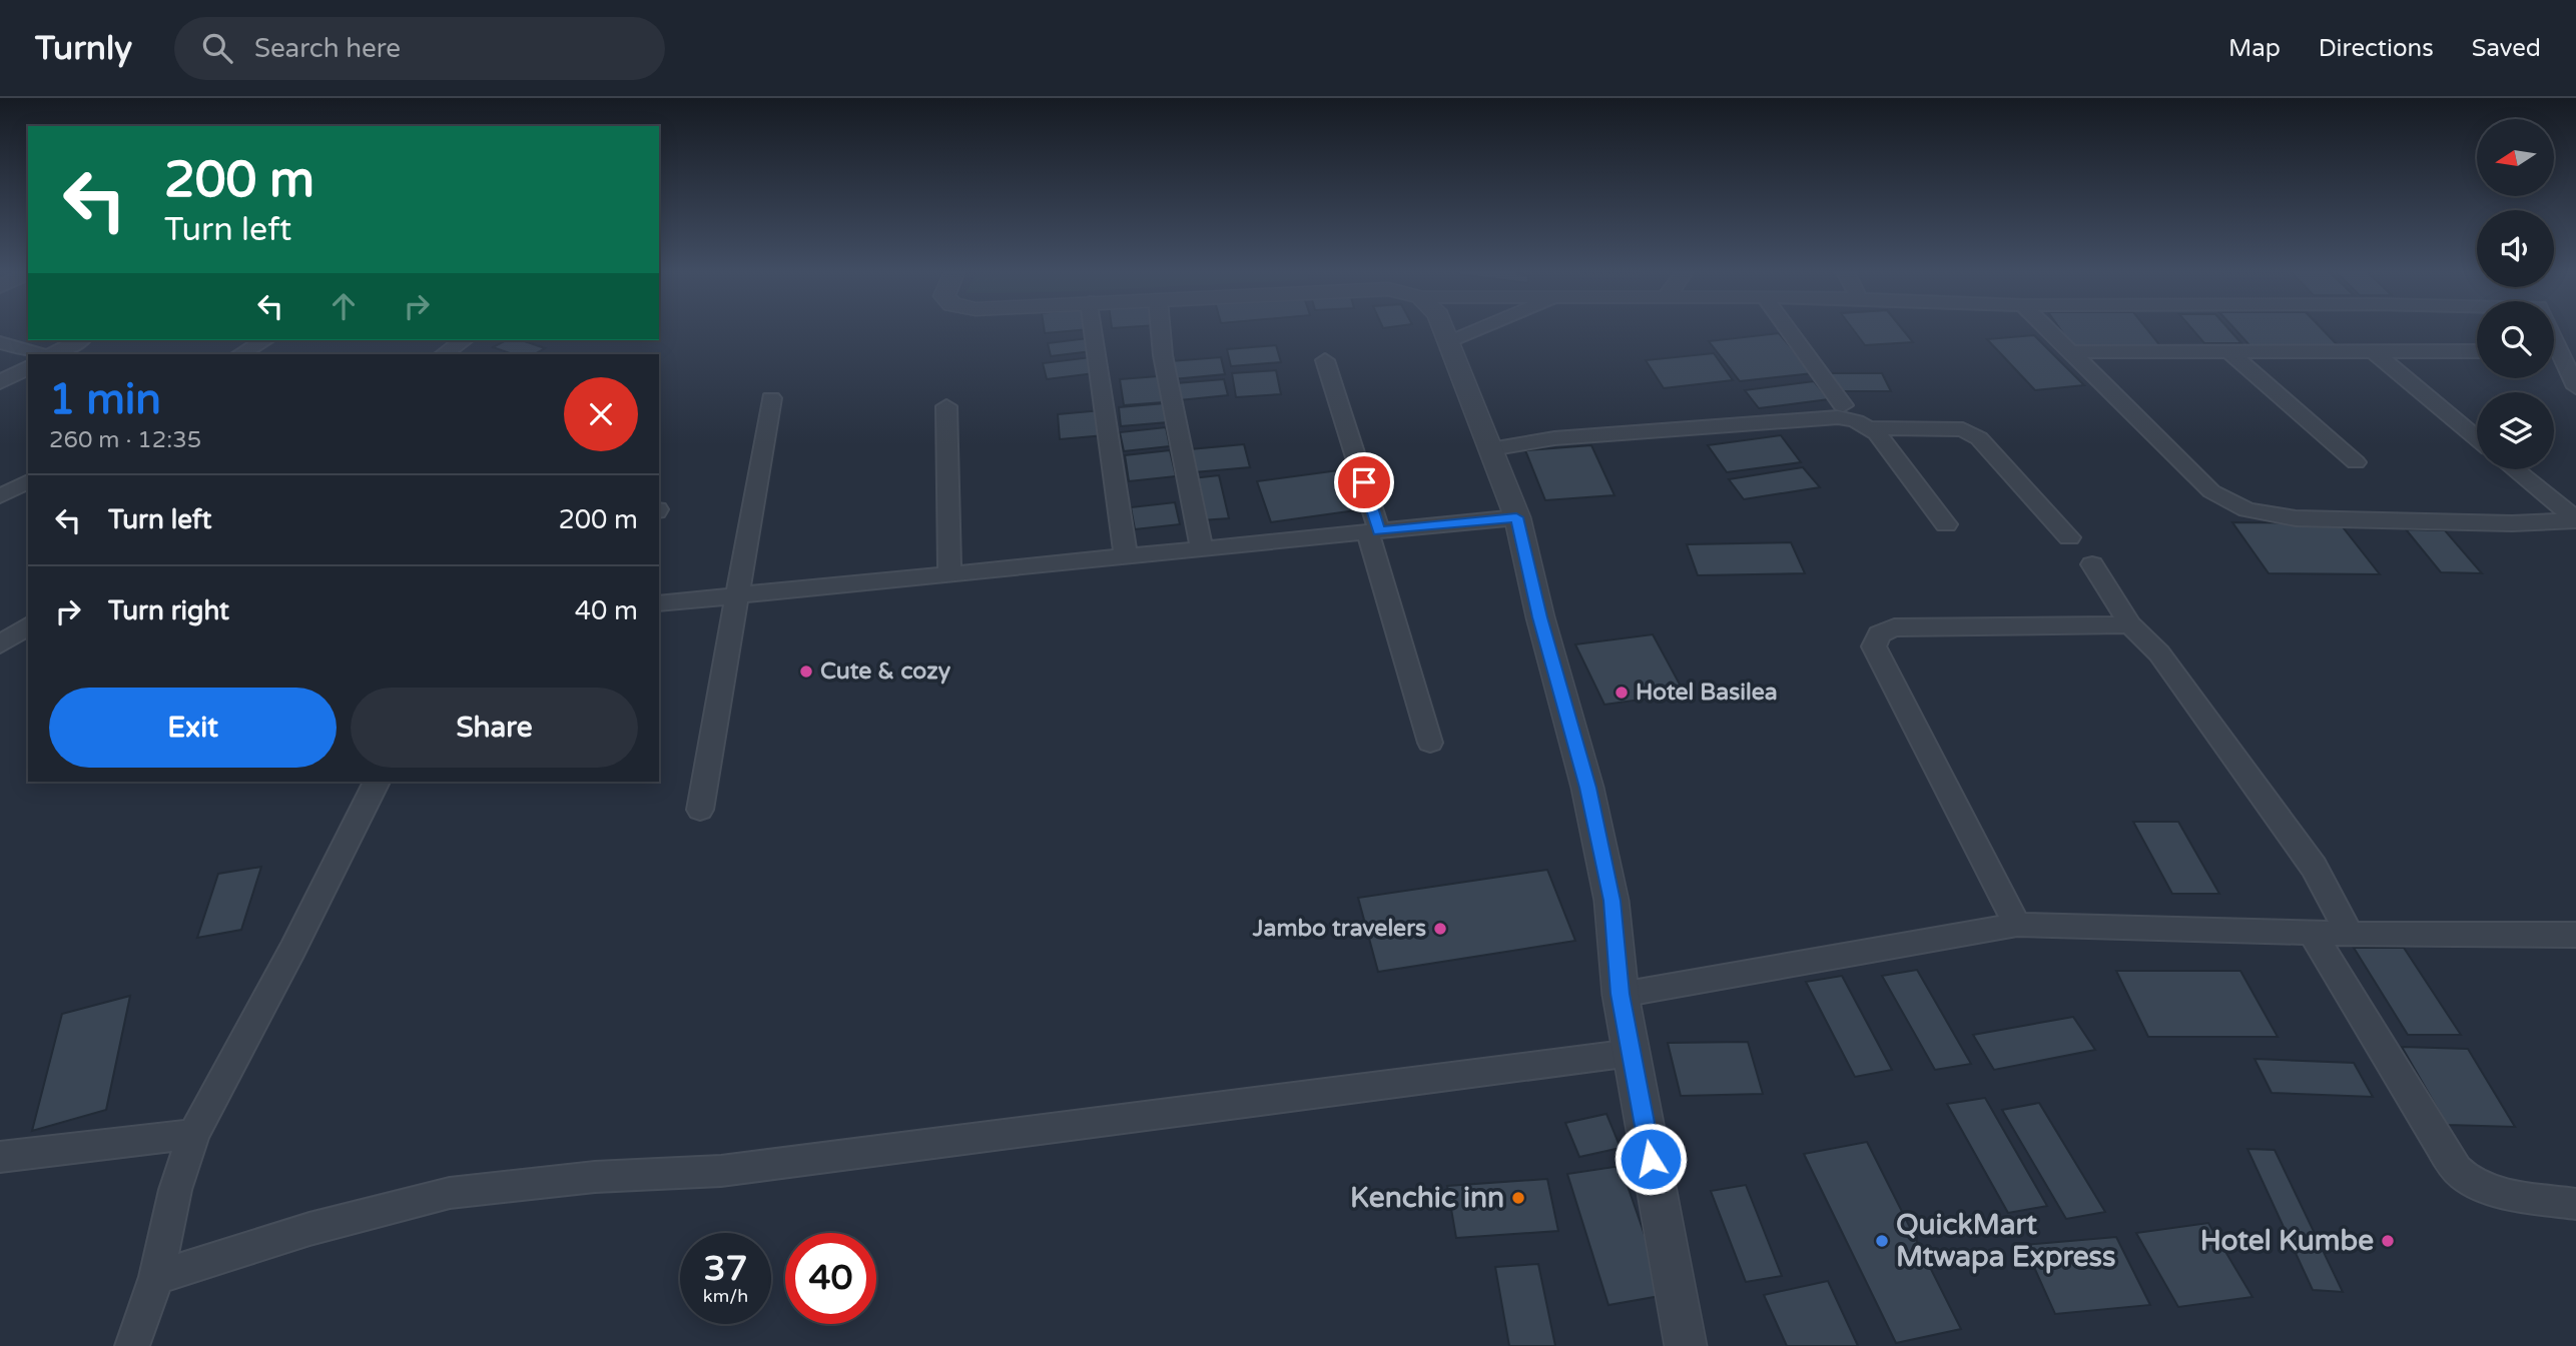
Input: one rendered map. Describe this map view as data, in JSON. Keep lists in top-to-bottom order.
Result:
{
  "places": [
    "Cute & cozy",
    "Hotel Basilea",
    "Jambo travelers",
    "Kenchic inn",
    "QuickMart Mtwapa Express",
    "Hotel Kumbe"
  ],
  "north": "left",
  "page": {
    "header": "Turnly",
    "search": "Search here",
    "nav": ["Map", "Directions", "Saved"],
    "turn": ["200 m", "Turn left"],
    "heading": ["1 min", "260 m · 12:35"],
    "list": [
      {
        "name": "Turn left",
        "value": "200 m"
      },
      {
        "name": "Turn right",
        "value": "40 m"
      }
    ],
    "buttons": ["Exit", "Share"],
    "speed": "37 km/h",
    "limit": "40"
  }
}
